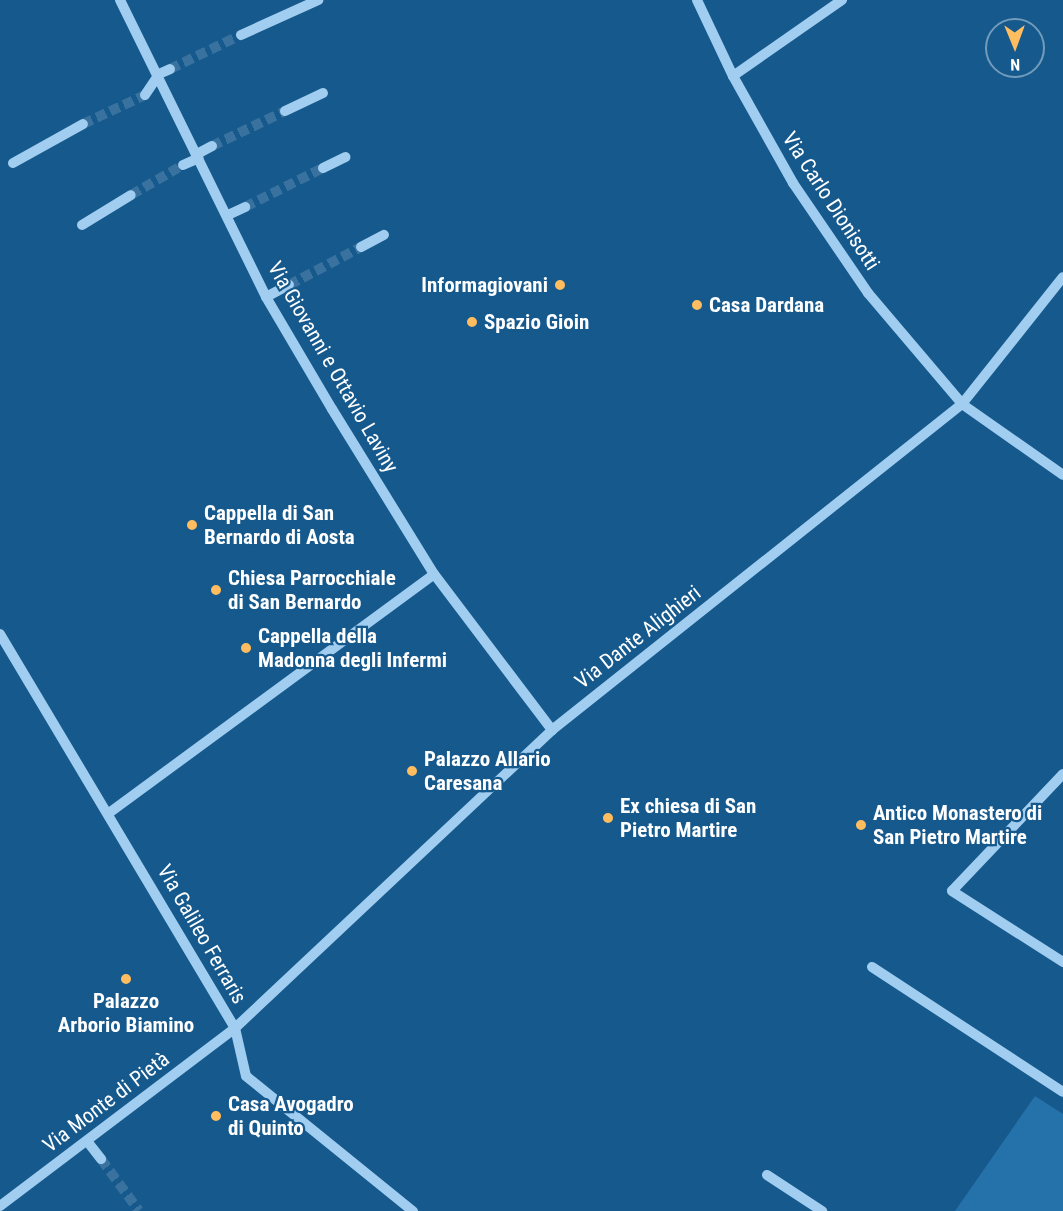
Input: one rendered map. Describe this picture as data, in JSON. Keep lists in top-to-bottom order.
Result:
{
  "streets": {
    "street": [
      "Via Carlo Dionisotti",
      "Via Giovanni e Ottavio Laviny",
      "Via Dante Alighieri",
      "Via Galileo Ferraris",
      "Via Monte di Pietà"
    ]
  },
  "crossings": [
    ["Via Carlo Dionisotti", "Via Dante Alighieri"],
    ["Via Giovanni e Ottavio Laviny", "Via Dante Alighieri"],
    ["Via Dante Alighieri", "Via Galileo Ferraris"],
    ["Via Dante Alighieri", "Via Monte di Pietà"],
    ["Via Galileo Ferraris", "Via Monte di Pietà"]
  ],
  "places": [
    "Informagiovani",
    "Casa Dardana",
    "Spazio Gioin",
    "Cappella di San Bernardo di Aosta",
    "Chiesa Parrocchiale di San Bernardo",
    "Cappella della Madonna degli Infermi",
    "Palazzo Allario Caresana",
    "Ex chiesa di San Pietro Martire",
    "Antico Monastero di San Pietro Martire",
    "Palazzo Arborio Biamino",
    "Casa Avogadro di Quinto"
  ],
  "north": "bottom"
}
